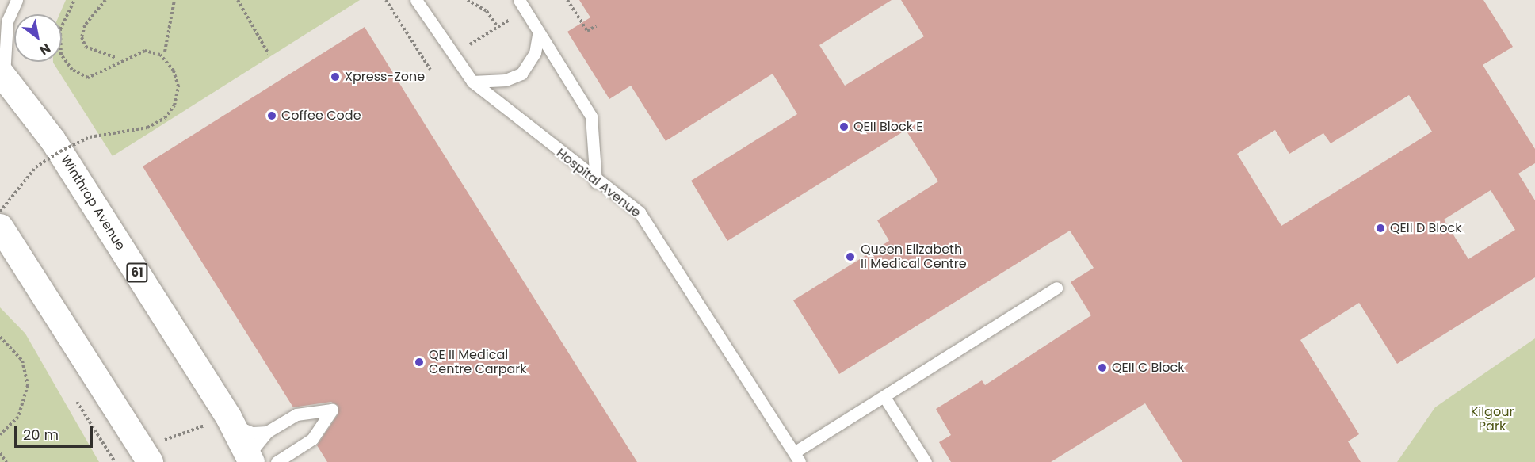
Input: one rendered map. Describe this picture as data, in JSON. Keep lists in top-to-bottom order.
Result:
{
  "streets": {
    "main road": ["Winthrop Avenue", "61"],
    "lane": ["Hospital Avenue"]
  },
  "parks": ["Kilgour Park"],
  "places": [
    "Xpress-Zone",
    "Coffee Code",
    "QEII Block E",
    "QEII D Block",
    "Queen Elizabeth II Medical Centre",
    "QE II Medical Centre Carpark",
    "QEII C Block"
  ],
  "scale_bar": "20 m",
  "north": "bottom right"
}
